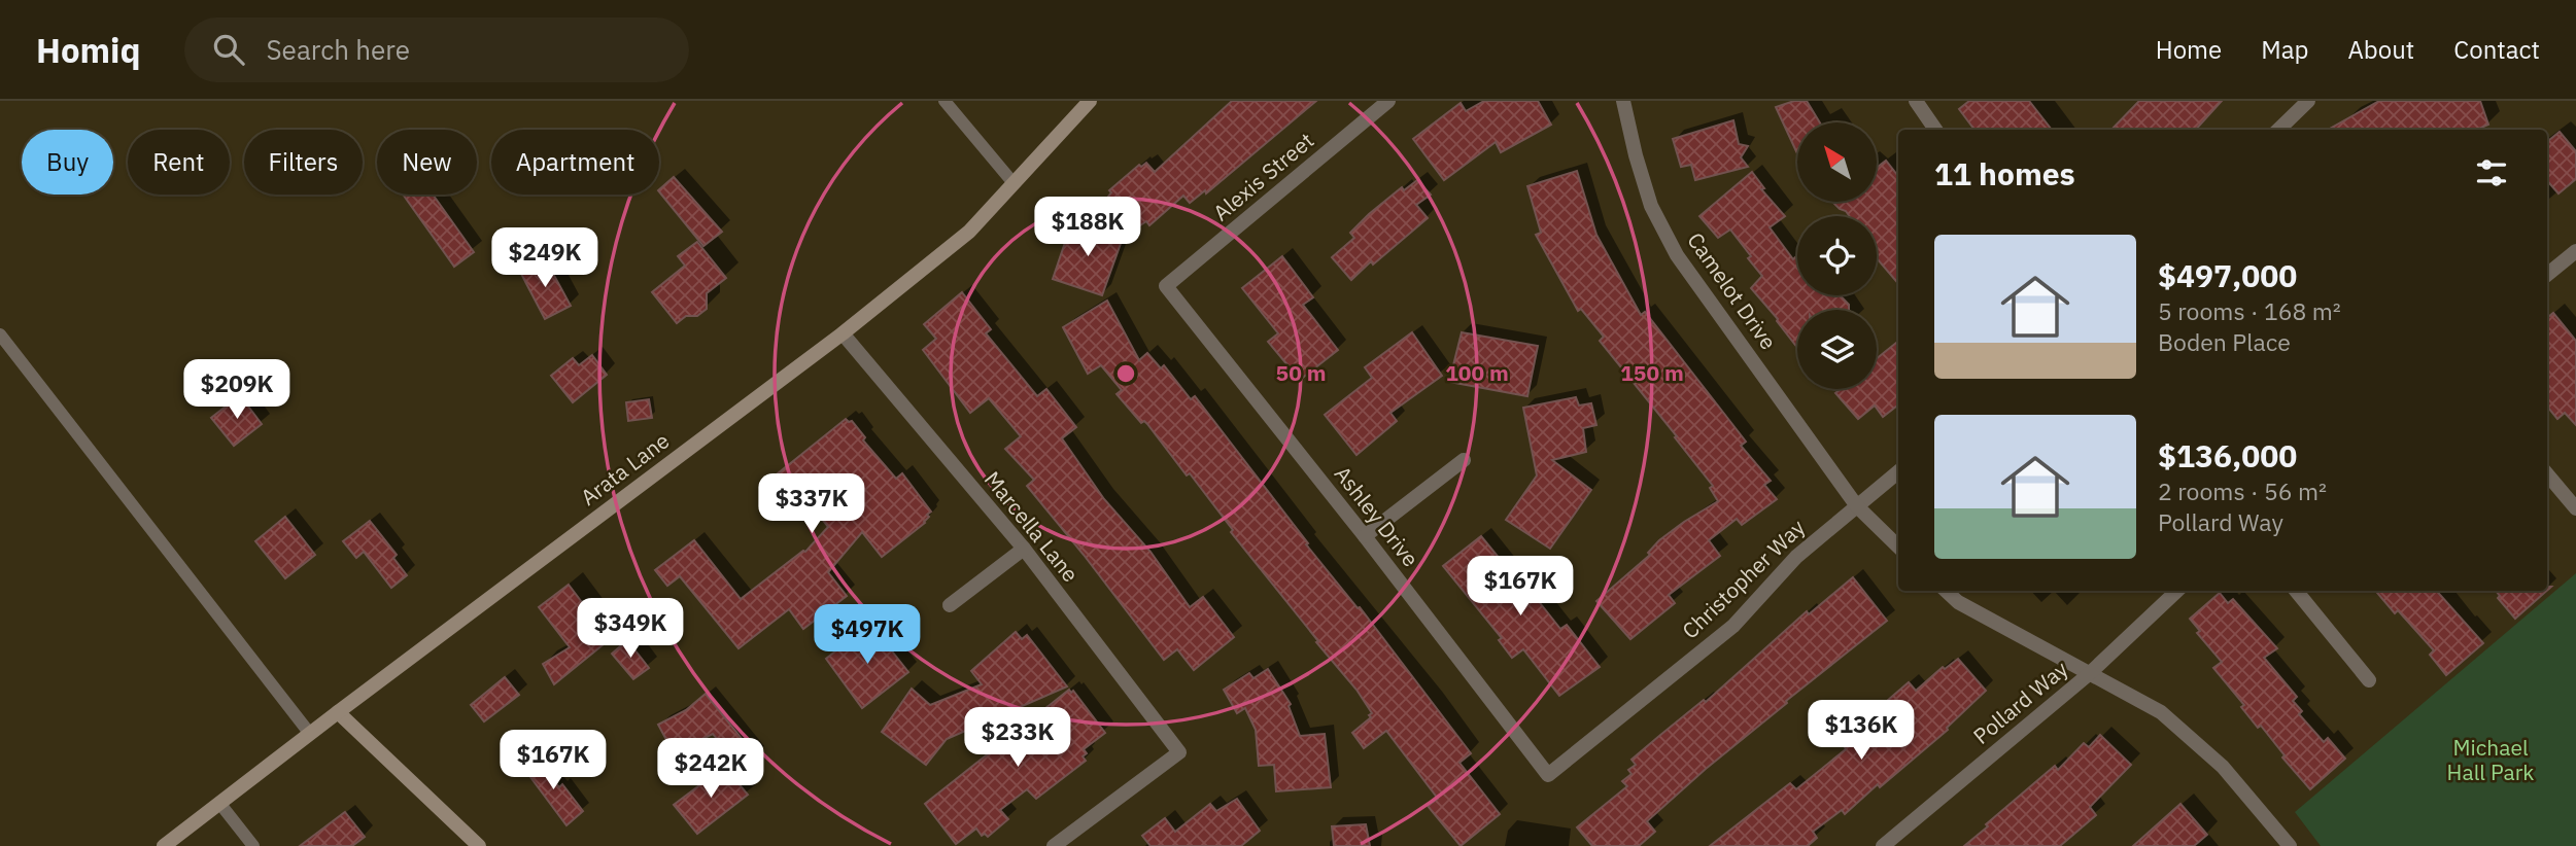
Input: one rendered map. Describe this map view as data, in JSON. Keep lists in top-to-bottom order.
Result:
{
  "streets": {
    "street": [
      "Alexis Street",
      "Camelot Drive",
      "Arata Lane",
      "Ashley Drive",
      "Marcella Lane",
      "Christopher Way",
      "Pollard Way"
    ]
  },
  "crossings": [
    ["Alexis Street", "Ashley Drive"],
    ["Camelot Drive", "Christopher Way"],
    ["Arata Lane", "Marcella Lane"],
    ["Ashley Drive", "Christopher Way"]
  ],
  "parks": ["Michael Hall Park"],
  "north": "top left",
  "page": {
    "header": "Homiq",
    "search": "Search here",
    "nav": [
      "Home",
      "Map",
      "About",
      "Contact"
    ],
    "chip": [
      "Buy",
      "Rent",
      "Filters",
      "New",
      "Apartment"
    ],
    "heading": "11 homes",
    "price": [
      "$188K",
      "$249K",
      "$209K",
      "$337K",
      "$167K",
      "$349K",
      "$497K",
      "$136K",
      "$233K",
      "$167K",
      "$242K"
    ],
    "list": [
      {
        "name": "$497,000",
        "note": "5 rooms · 168 m² · Boden Place"
      },
      {
        "name": "$136,000",
        "note": "2 rooms · 56 m² · Pollard Way"
      }
    ]
  },
  "rings": ["50 m", "100 m", "150 m"]
}
